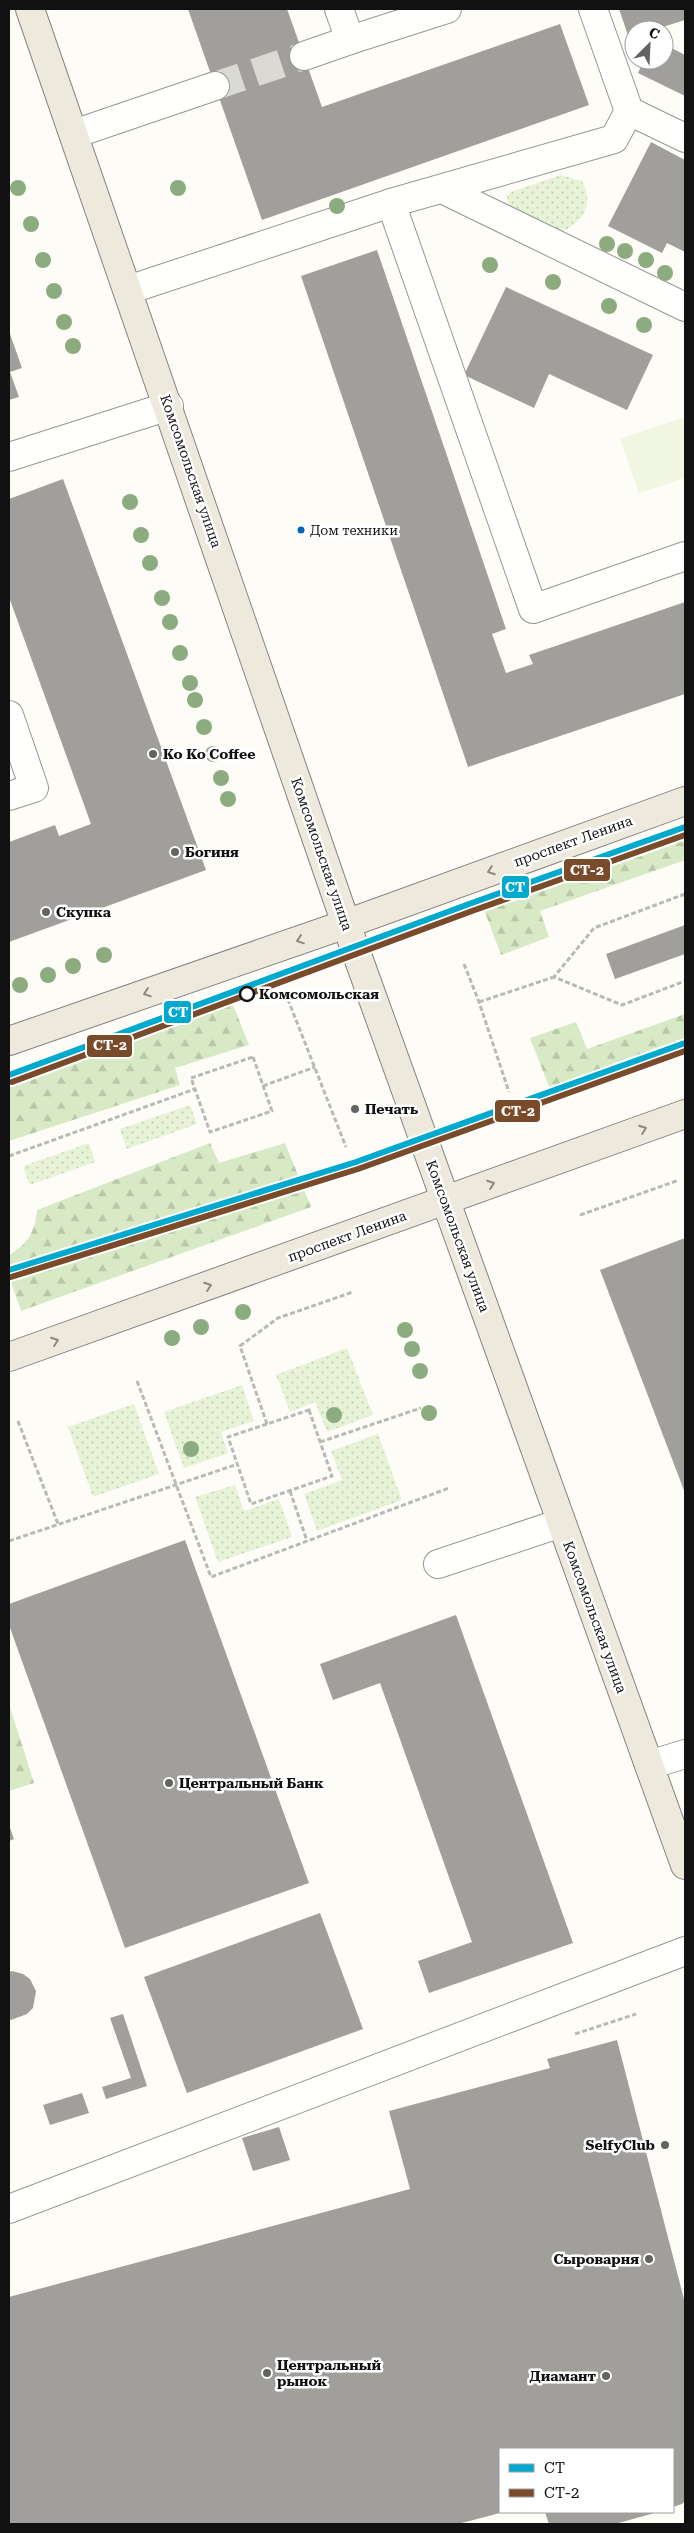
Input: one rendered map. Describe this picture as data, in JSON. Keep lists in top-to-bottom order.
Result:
{
  "streets": {
    "main road": ["Комсомольская улица", "проспект Ленина"]
  },
  "crossings": [
    ["Комсомольская улица", "проспект Ленина"]
  ],
  "places": [
    "Дом техники",
    "Ko Ko Coffee",
    "Богиня",
    "Скупка",
    "Комсомольская",
    "Печать",
    "Центральный Банк",
    "SelfyClub",
    "Сыроварня",
    "Центральный рынок",
    "Диамант"
  ],
  "lines": ["transit line СТ", "transit line СТ-2"],
  "legend": ["СТ", "СТ-2"],
  "north": "top right"
}
